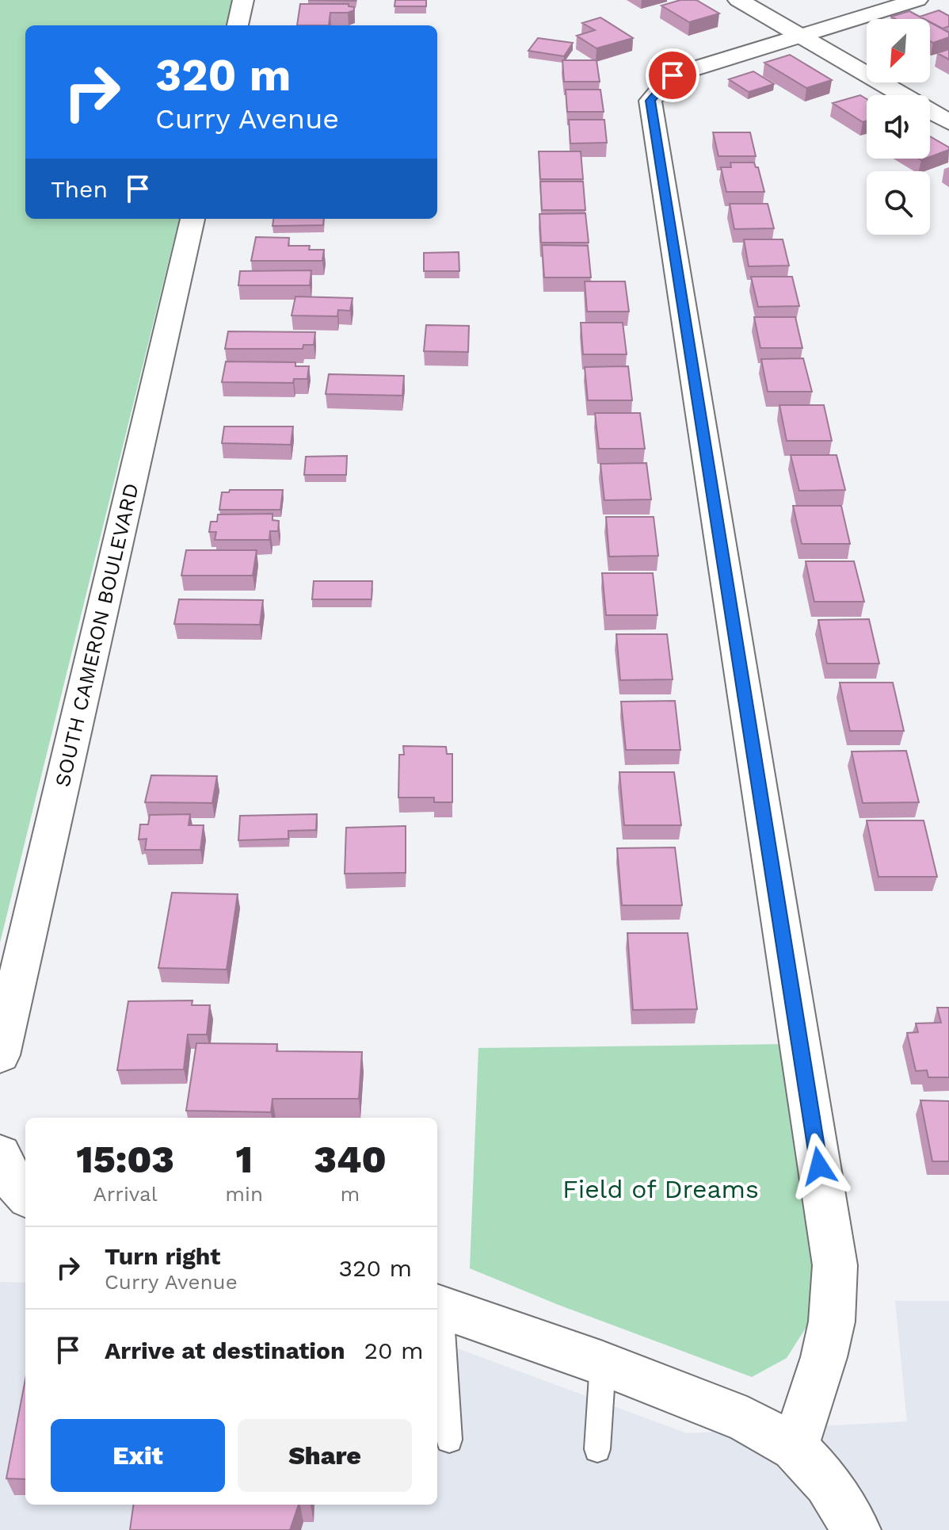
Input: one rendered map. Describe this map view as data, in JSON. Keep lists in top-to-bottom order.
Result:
{
  "streets": {
    "street": ["SOUTH CAMERON BOULEVARD"]
  },
  "parks": ["Field of Dreams"],
  "north": "bottom left",
  "page": {
    "turn": ["320 m", "Curry Avenue"],
    "then": "Then",
    "eta": [
      "15:03",
      "Arrival",
      "1",
      "min",
      "340",
      "m"
    ],
    "list": [
      {
        "name": "Turn right",
        "note": "Curry Avenue",
        "value": "320 m"
      },
      {
        "name": "Arrive at destination",
        "value": "20 m"
      }
    ],
    "buttons": ["Exit", "Share"]
  }
}
